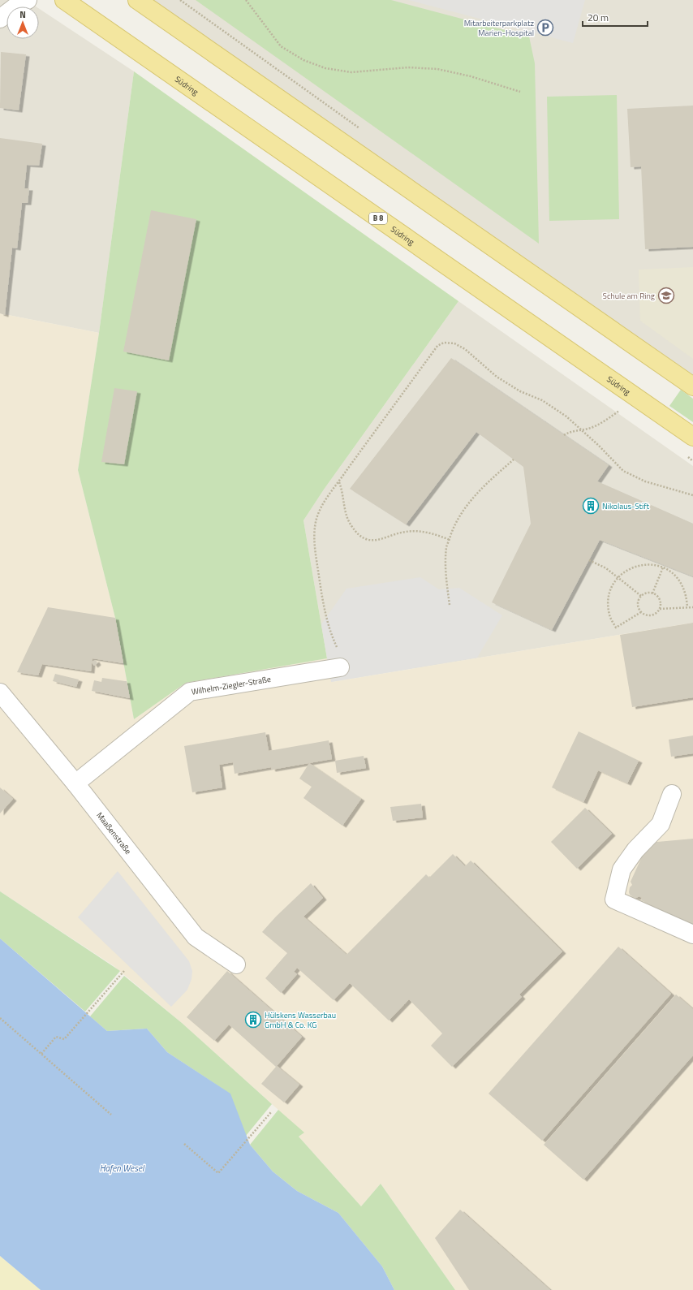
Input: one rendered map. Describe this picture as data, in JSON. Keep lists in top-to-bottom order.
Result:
{
  "streets": {
    "main road": ["Südring", "B 8"],
    "street": ["Wilhelm-Ziegler-Straße", "Maaßenstraße"]
  },
  "crossings": [
    ["Wilhelm-Ziegler-Straße", "Maaßenstraße"]
  ],
  "water": ["Hafen Wesel"],
  "places": {
    "parking": ["Mitarbeiterparkplatz Marien-Hospital"],
    "school or university": ["Schule am Ring"],
    "building": ["Nikolaus-Stift", "Hülskens Wasserbau GmbH & Co. KG"]
  },
  "scale_bar": "20 m",
  "north": "top"
}
